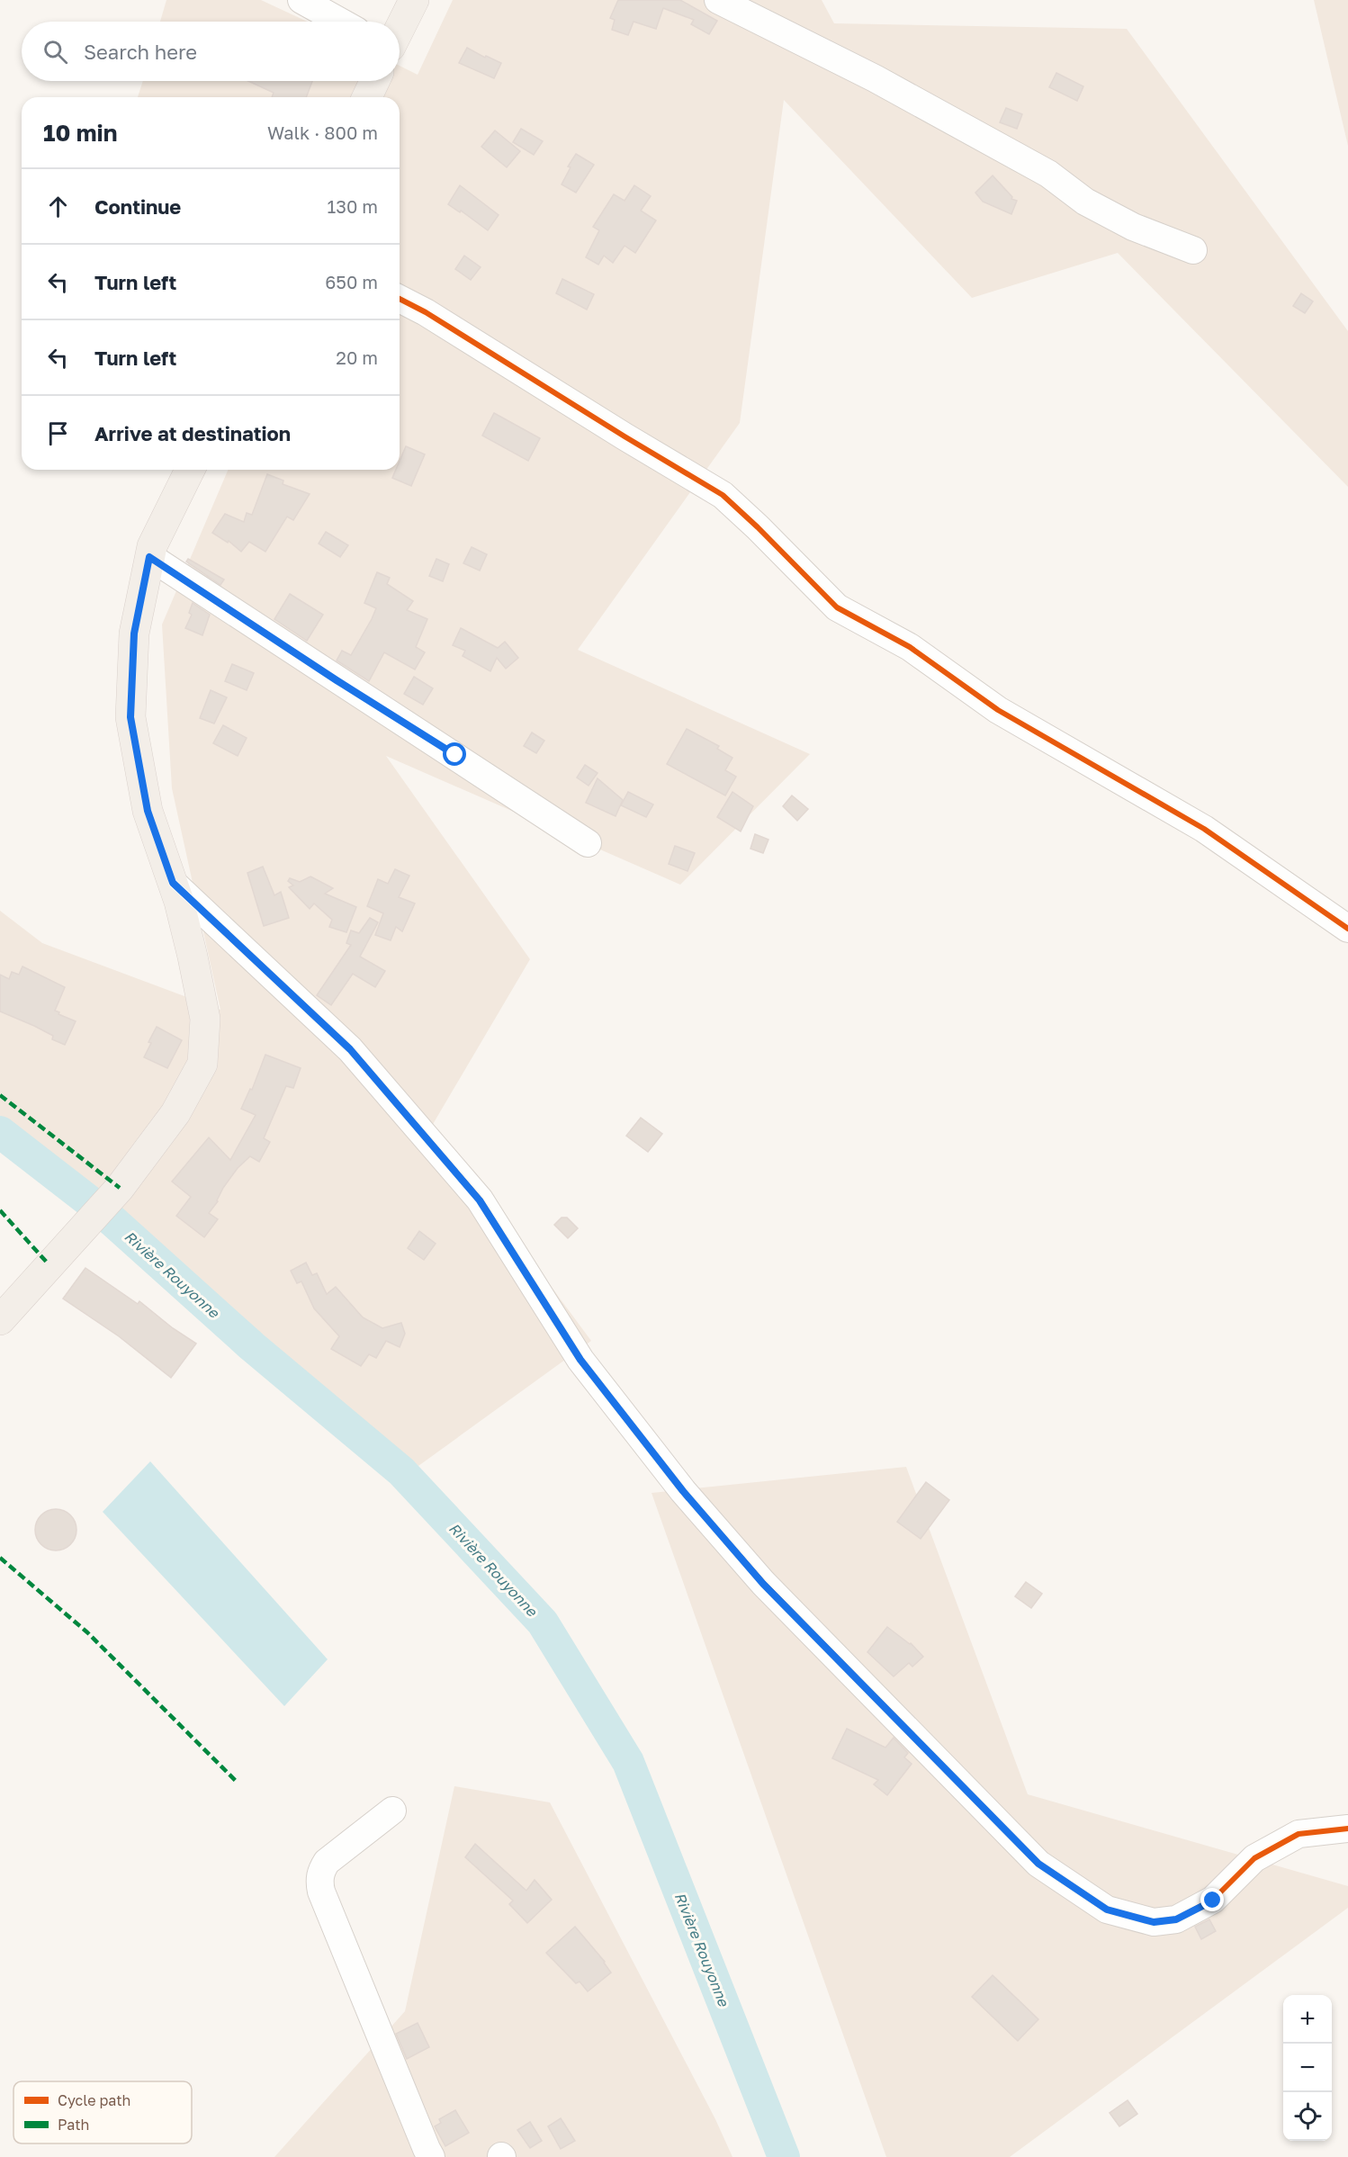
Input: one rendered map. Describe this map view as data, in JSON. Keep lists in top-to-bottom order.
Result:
{
  "water": ["Rivière Rouyonne"],
  "legend": ["Cycle path", "Path"],
  "page": {
    "search": "Search here",
    "heading": ["10 min", "Walk · 800 m"],
    "list": [
      ["Continue", "130 m"],
      ["Turn left", "650 m"],
      ["Turn left", "20 m"],
      "Arrive at destination"
    ],
    "map_buttons": ["+", "−"]
  }
}
